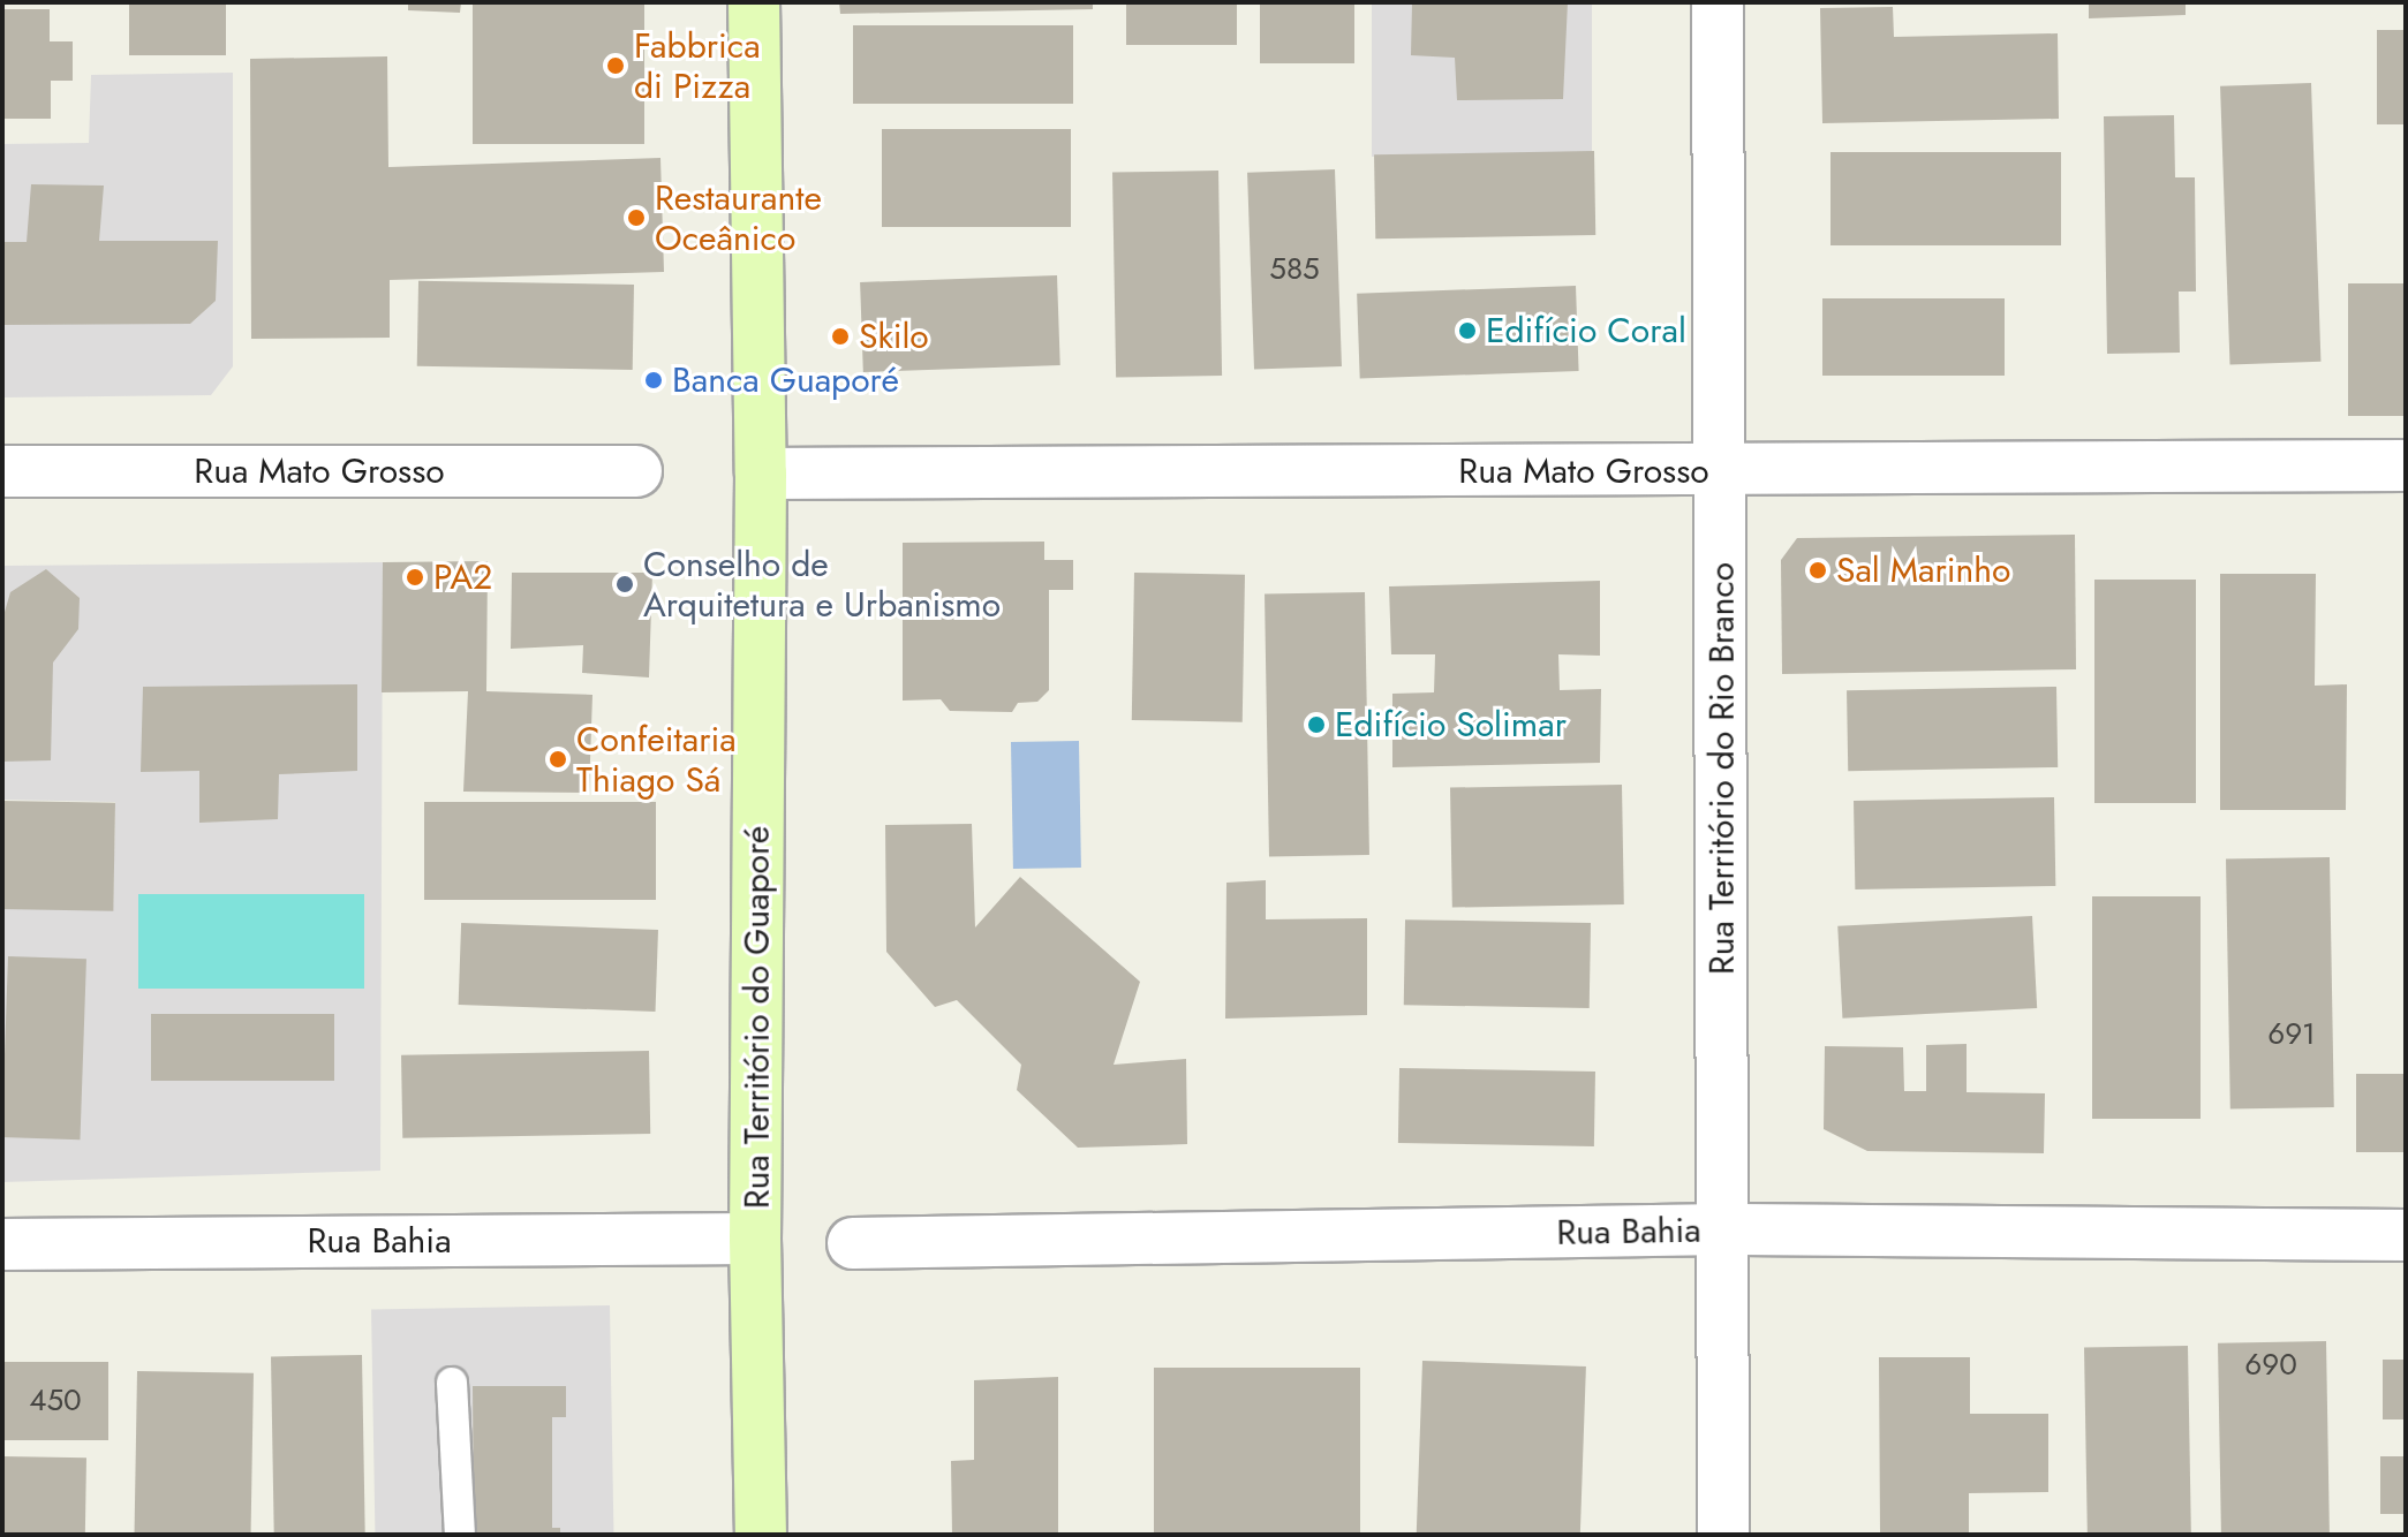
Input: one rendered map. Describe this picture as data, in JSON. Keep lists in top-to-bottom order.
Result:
{
  "streets": {
    "street": [
      "Rua Mato Grosso",
      "Rua Território do Rio Branco",
      "Rua Território do Guaporé",
      "Rua Bahia"
    ]
  },
  "crossings": [
    ["Rua Mato Grosso", "Rua Território do Rio Branco"],
    ["Rua Mato Grosso", "Rua Território do Guaporé"],
    ["Rua Território do Rio Branco", "Rua Bahia"],
    ["Rua Território do Guaporé", "Rua Bahia"]
  ],
  "places": [
    "Fabbrica di Pizza",
    "Restaurante Oceânico",
    "Edifício Coral",
    "Skilo",
    "Banca Guaporé",
    "Sal Marinho",
    "PA2",
    "Conselho de Arquitetura e Urbanismo",
    "Edifício Solimar",
    "Confeitaria Thiago Sá"
  ],
  "house_numbers": [
    "585",
    "691",
    "690",
    "450"
  ]
}
